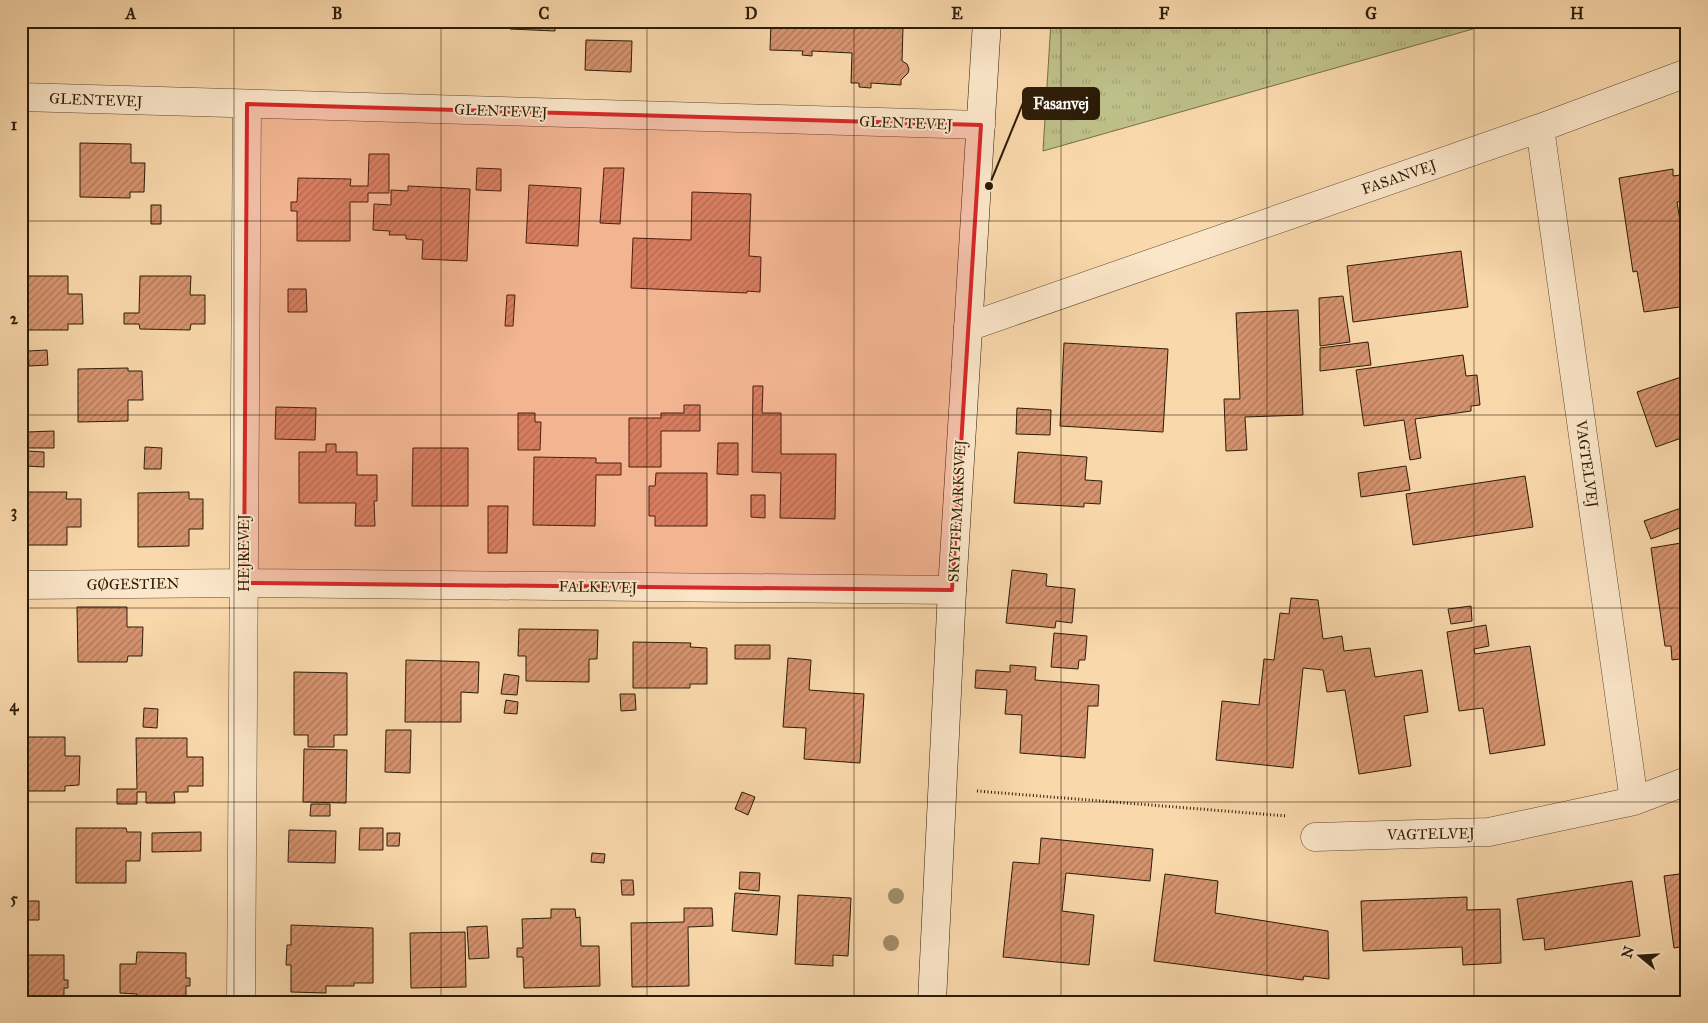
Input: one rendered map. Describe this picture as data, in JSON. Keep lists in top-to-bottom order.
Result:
{
  "streets": {
    "street": [
      "GLENTEVEJ",
      "FASANVEJ",
      "VAGTELVEJ",
      "SKYTTEMARKSVEJ",
      "HEJREVEJ",
      "GØGESTIEN",
      "FALKEVEJ"
    ]
  },
  "crossings": [
    ["GLENTEVEJ", "SKYTTEMARKSVEJ"],
    ["GLENTEVEJ", "HEJREVEJ"],
    ["FASANVEJ", "VAGTELVEJ"],
    ["FASANVEJ", "SKYTTEMARKSVEJ"],
    ["SKYTTEMARKSVEJ", "FALKEVEJ"],
    ["HEJREVEJ", "GØGESTIEN"],
    ["HEJREVEJ", "FALKEVEJ"],
    ["GØGESTIEN", "FALKEVEJ"]
  ],
  "places": ["Fasanvej"],
  "north": "left",
  "grid": {
    "columns": [
      "A",
      "B",
      "C",
      "D",
      "E",
      "F",
      "G",
      "H"
    ],
    "rows": [
      "1",
      "2",
      "3",
      "4",
      "5"
    ]
  }
}
